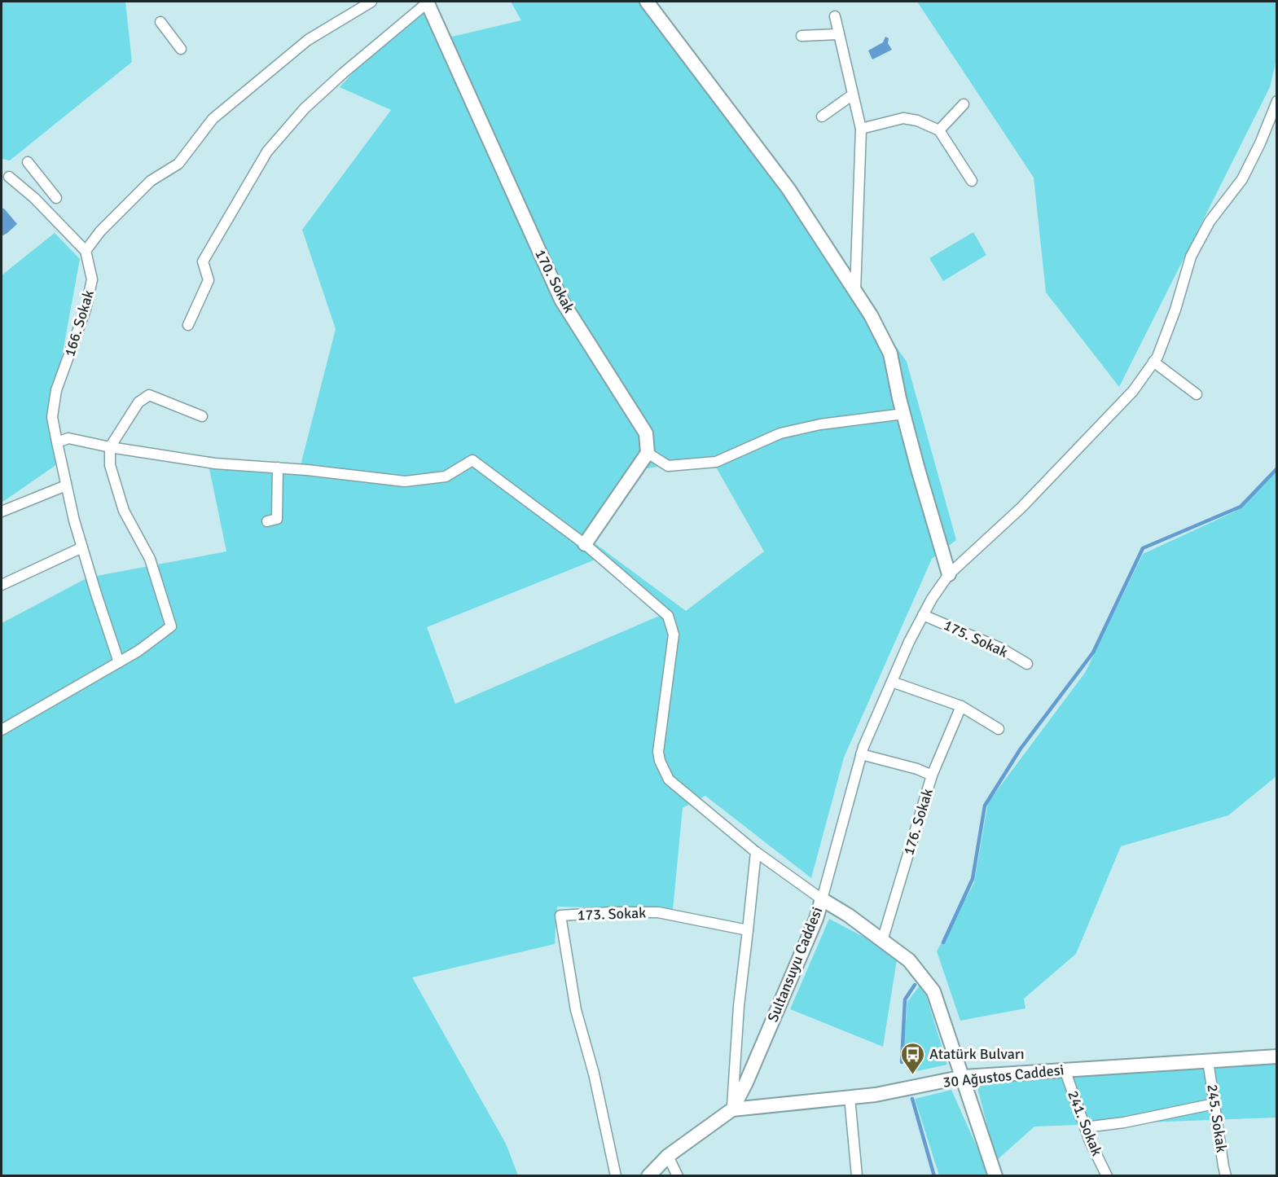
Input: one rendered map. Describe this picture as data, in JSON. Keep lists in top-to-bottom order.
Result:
{
  "streets": {
    "street": [
      "170. Sokak",
      "166. Sokak",
      "175. Sokak",
      "176. Sokak",
      "173. Sokak",
      "Sultansuyu Caddesi",
      "30 Ağustos Caddesi",
      "245. Sokak",
      "241. Sokak"
    ]
  },
  "crossings": [
    ["176. Sokak", "Sultansuyu Caddesi"],
    ["Sultansuyu Caddesi", "30 Ağustos Caddesi"],
    ["30 Ağustos Caddesi", "245. Sokak"],
    ["30 Ağustos Caddesi", "241. Sokak"]
  ],
  "places": {
    "bus stop": ["Atatürk Bulvarı"]
  }
}
